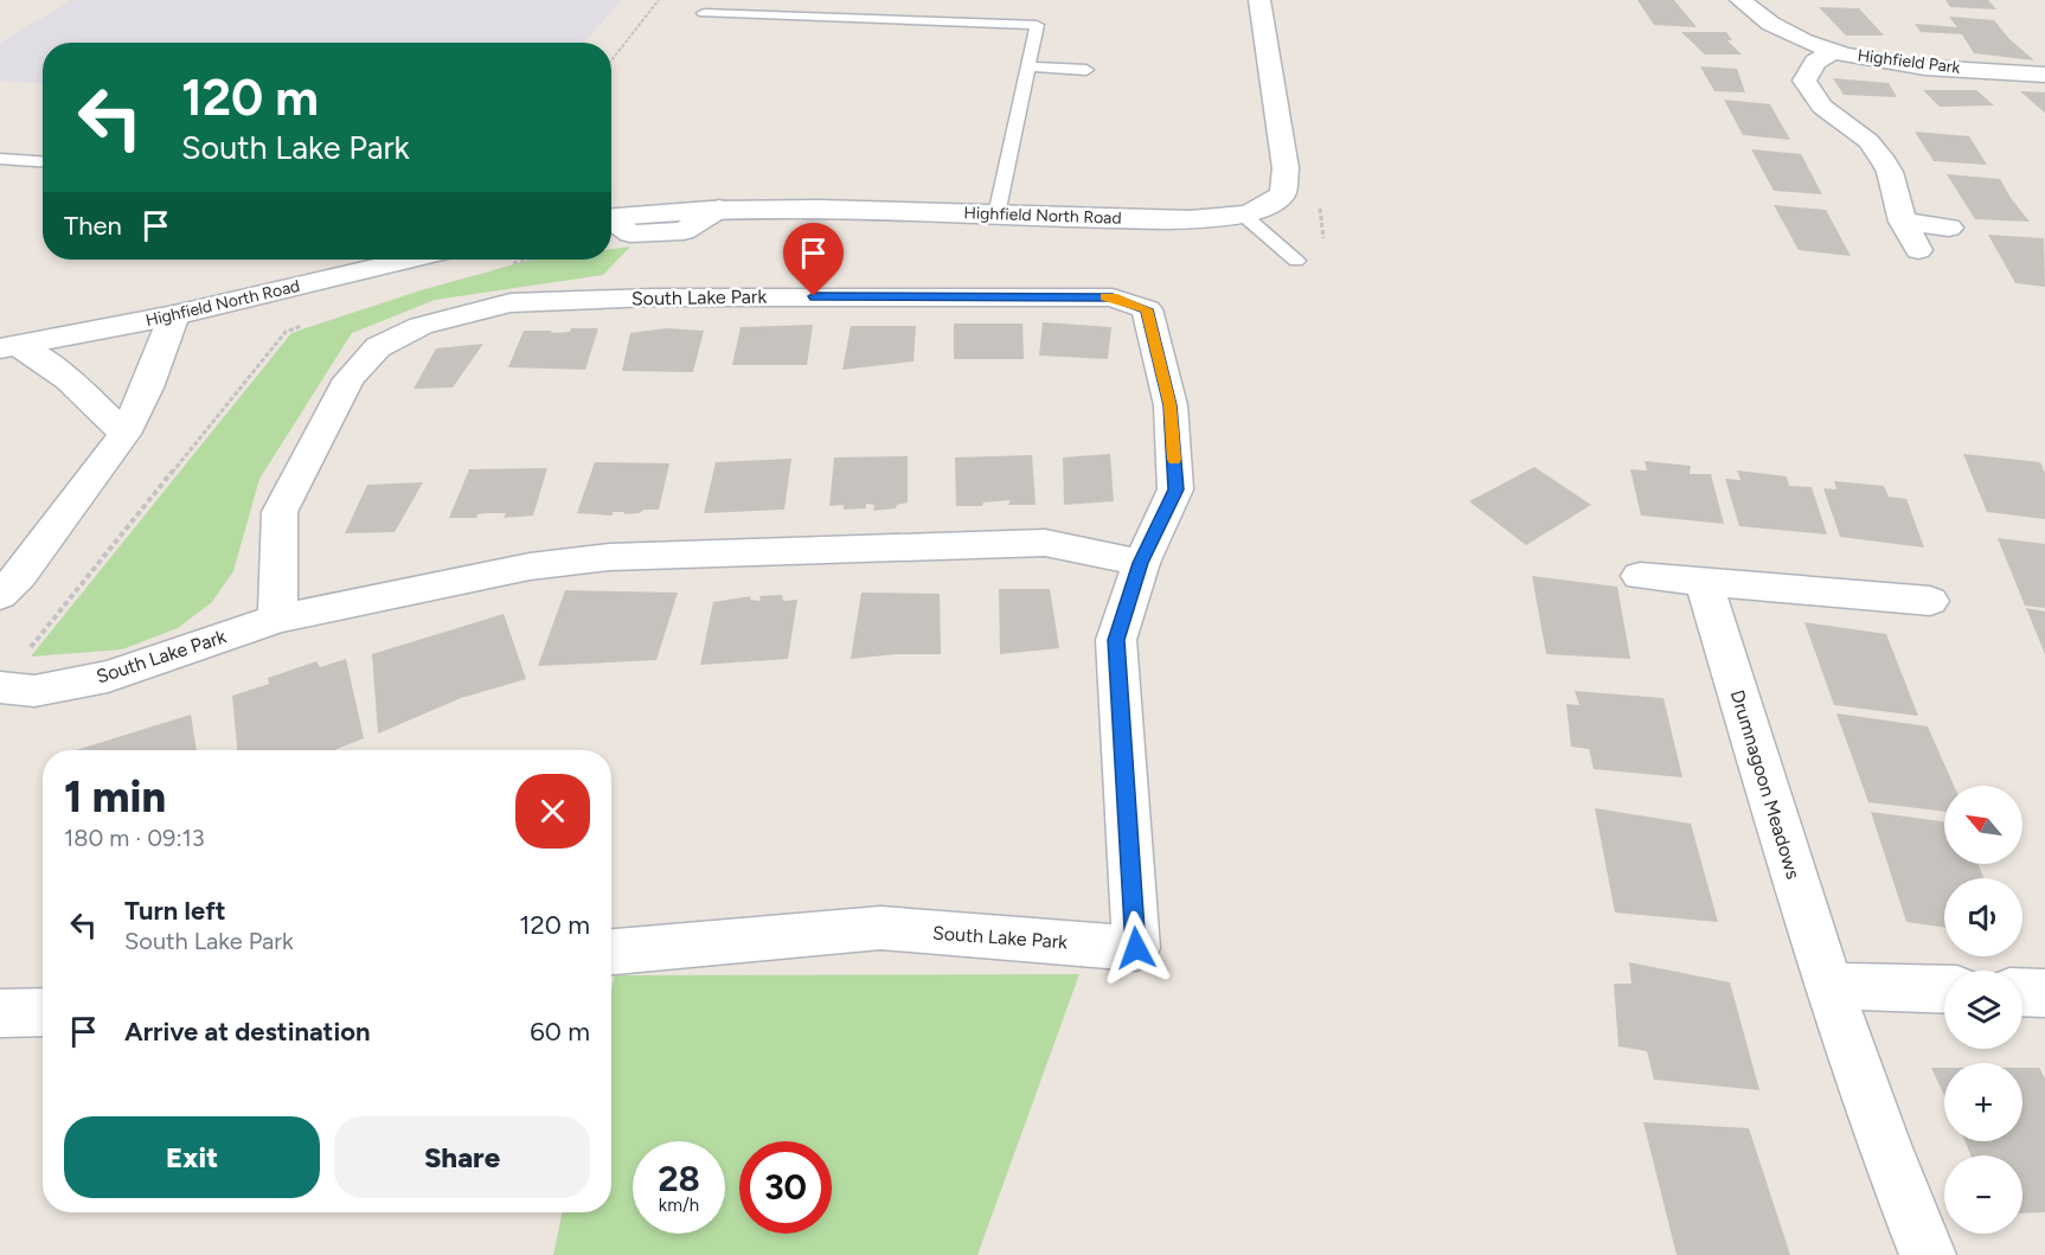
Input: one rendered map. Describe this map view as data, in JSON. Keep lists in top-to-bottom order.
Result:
{
  "streets": {
    "street": [
      "Highfield Park",
      "Highfield North Road",
      "South Lake Park",
      "Drumnagoon Meadows"
    ]
  },
  "north": "top left",
  "page": {
    "turn": ["120 m", "South Lake Park"],
    "then": "Then",
    "heading": ["1 min", "180 m · 09:13"],
    "map_buttons": ["+", "−"],
    "list": [
      {
        "name": "Turn left",
        "note": "South Lake Park",
        "value": "120 m"
      },
      {
        "name": "Arrive at destination",
        "value": "60 m"
      }
    ],
    "buttons": ["Exit", "Share"],
    "speed": "28 km/h",
    "limit": "30"
  }
}
